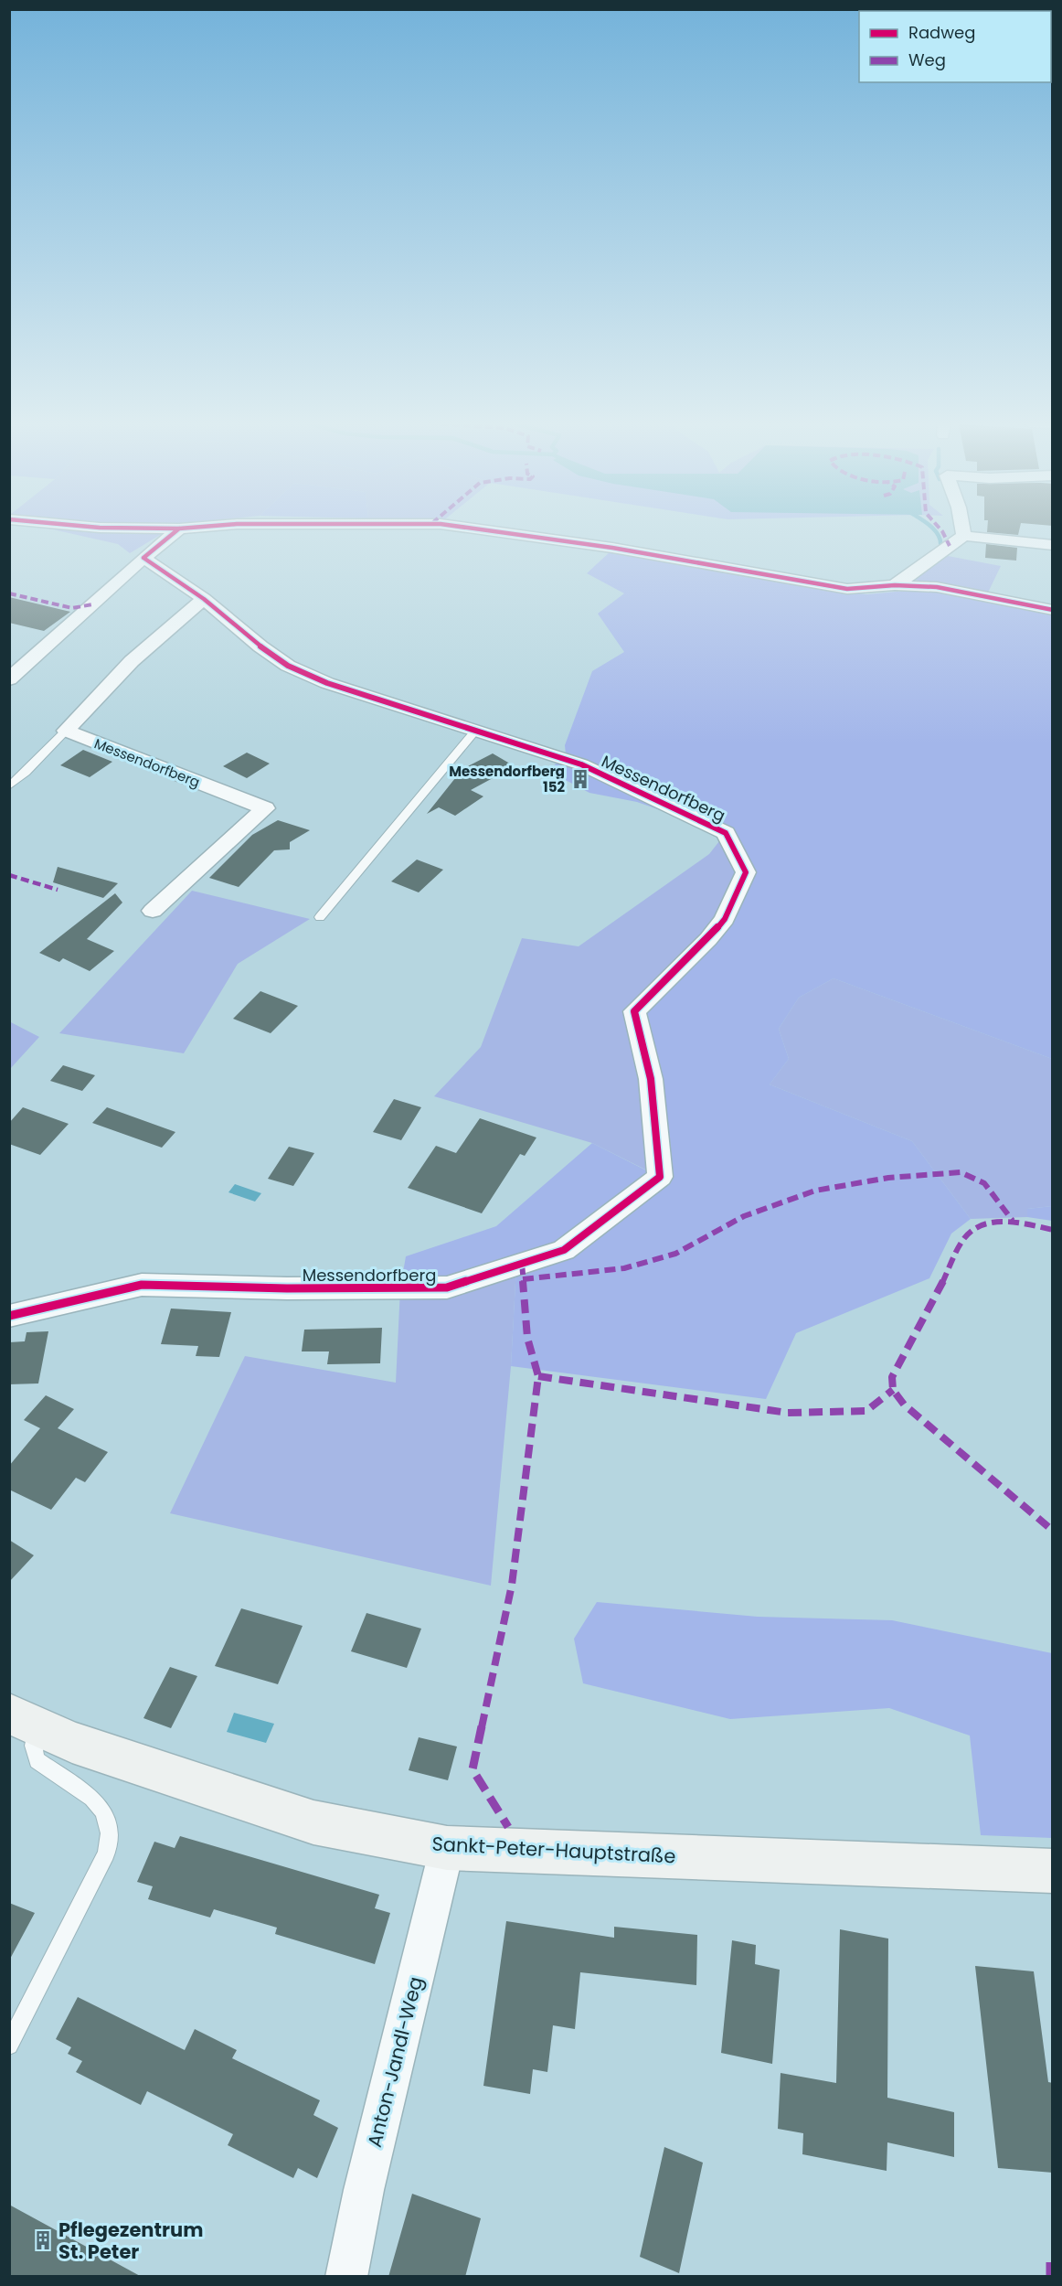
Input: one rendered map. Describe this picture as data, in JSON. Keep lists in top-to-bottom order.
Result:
{
  "streets": {
    "main road": ["Sankt-Peter-Hauptstraße"],
    "street": ["Messendorfberg", "Anton-Jandl-Weg"]
  },
  "crossings": [
    ["Sankt-Peter-Hauptstraße", "Anton-Jandl-Weg"]
  ],
  "places": {
    "building": ["Messendorfberg 152", "Pflegezentrum St. Peter"]
  },
  "legend": ["Radweg", "Weg"]
}
